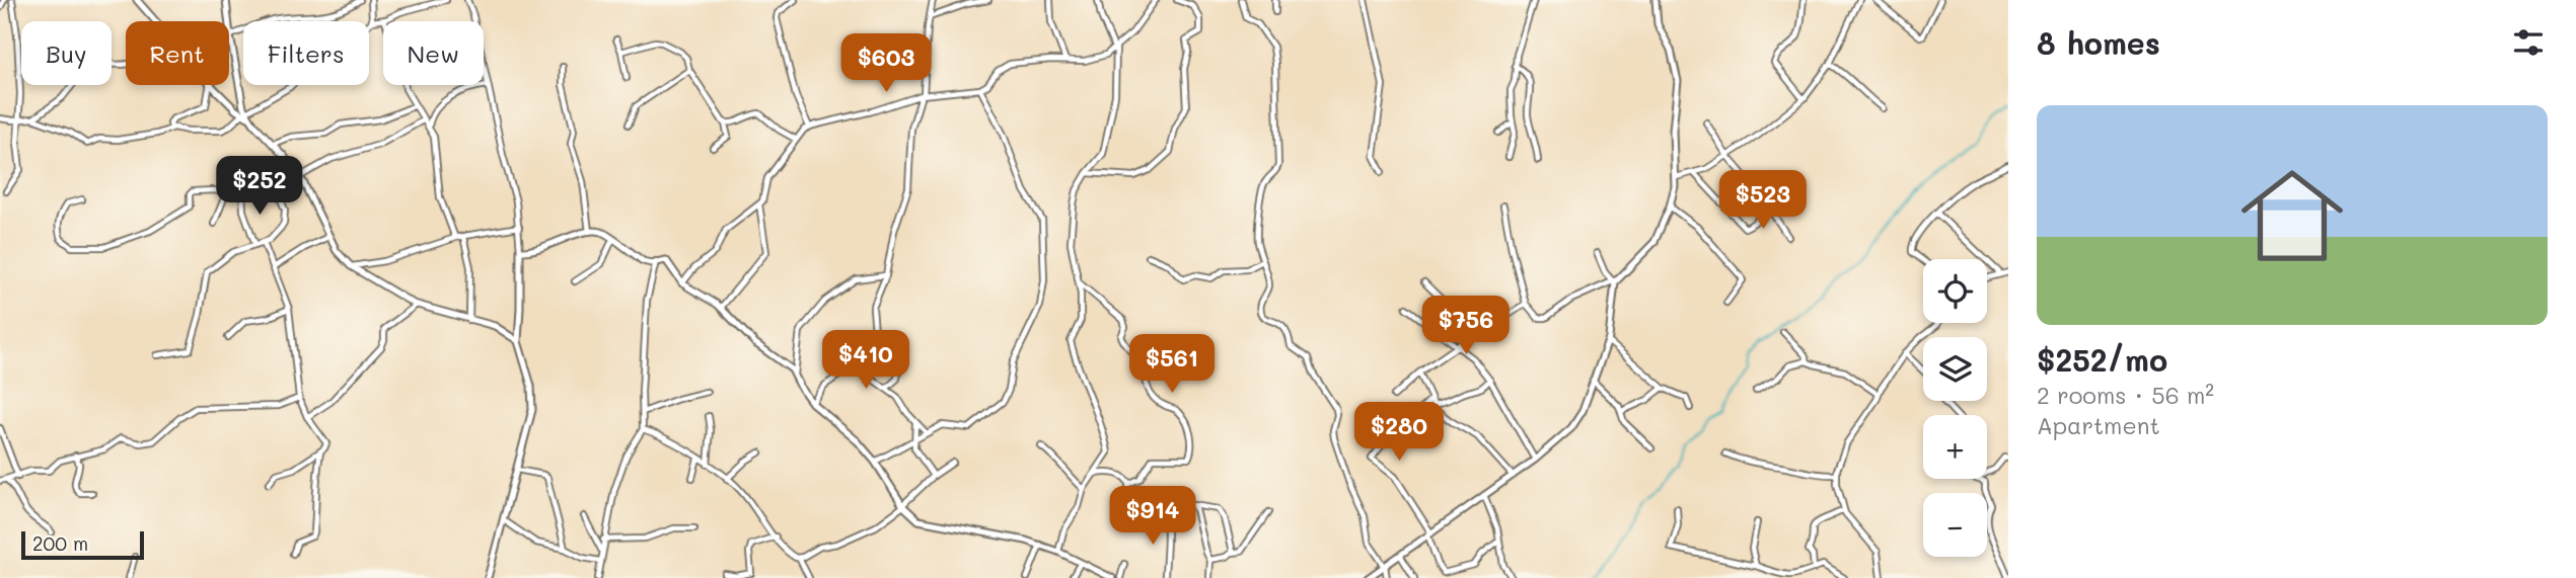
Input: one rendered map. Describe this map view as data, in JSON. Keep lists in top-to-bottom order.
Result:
{
  "scale_bar": "200 m",
  "page": {
    "heading": "8 homes",
    "chip": [
      "Buy",
      "Rent",
      "Filters",
      "New"
    ],
    "price": [
      "$603",
      "$252",
      "$523",
      "$756",
      "$410",
      "$561",
      "$280",
      "$914"
    ],
    "list": [
      {
        "name": "$252/mo",
        "note": "2 rooms · 56 m² · Apartment"
      }
    ],
    "map_buttons": ["+", "−"],
    "scale": "200 m"
  }
}
